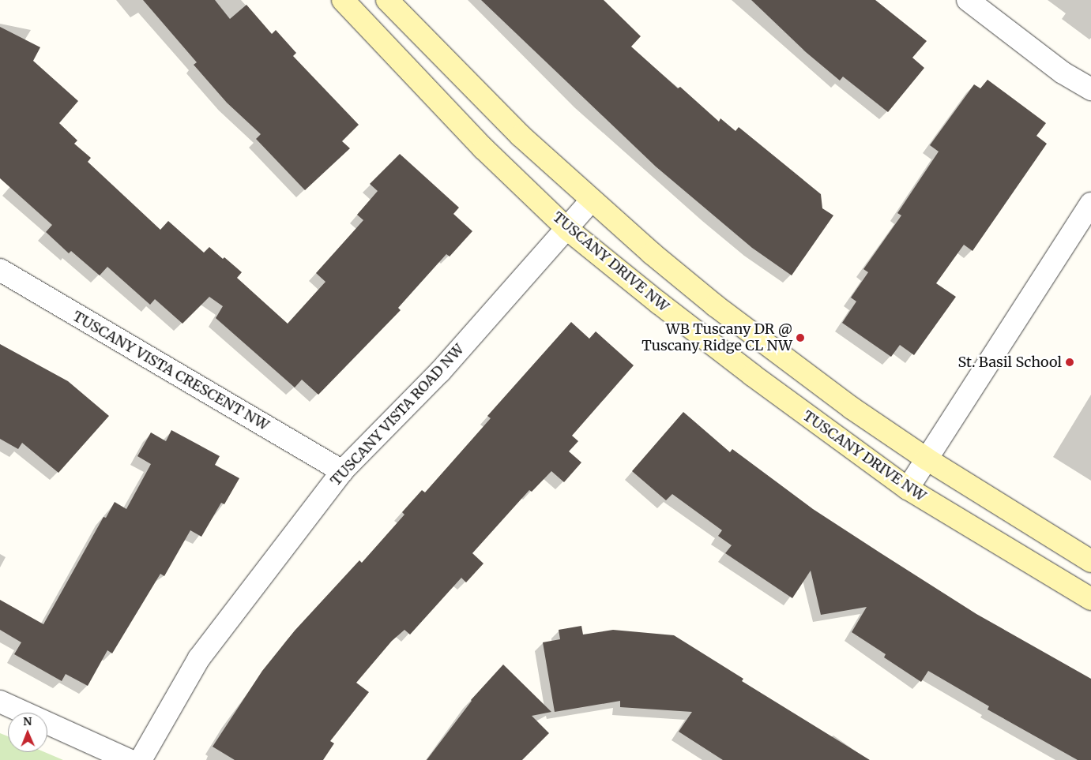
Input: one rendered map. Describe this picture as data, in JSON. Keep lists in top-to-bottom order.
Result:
{
  "streets": {
    "street": ["TUSCANY DRIVE NW", "TUSCANY VISTA CRESCENT NW", "TUSCANY VISTA ROAD NW"]
  },
  "crossings": [
    ["TUSCANY DRIVE NW", "TUSCANY VISTA ROAD NW"],
    ["TUSCANY VISTA CRESCENT NW", "TUSCANY VISTA ROAD NW"]
  ],
  "places": ["WB Tuscany DR @ Tuscany Ridge CL NW", "St. Basil School"],
  "north": "top"
}
